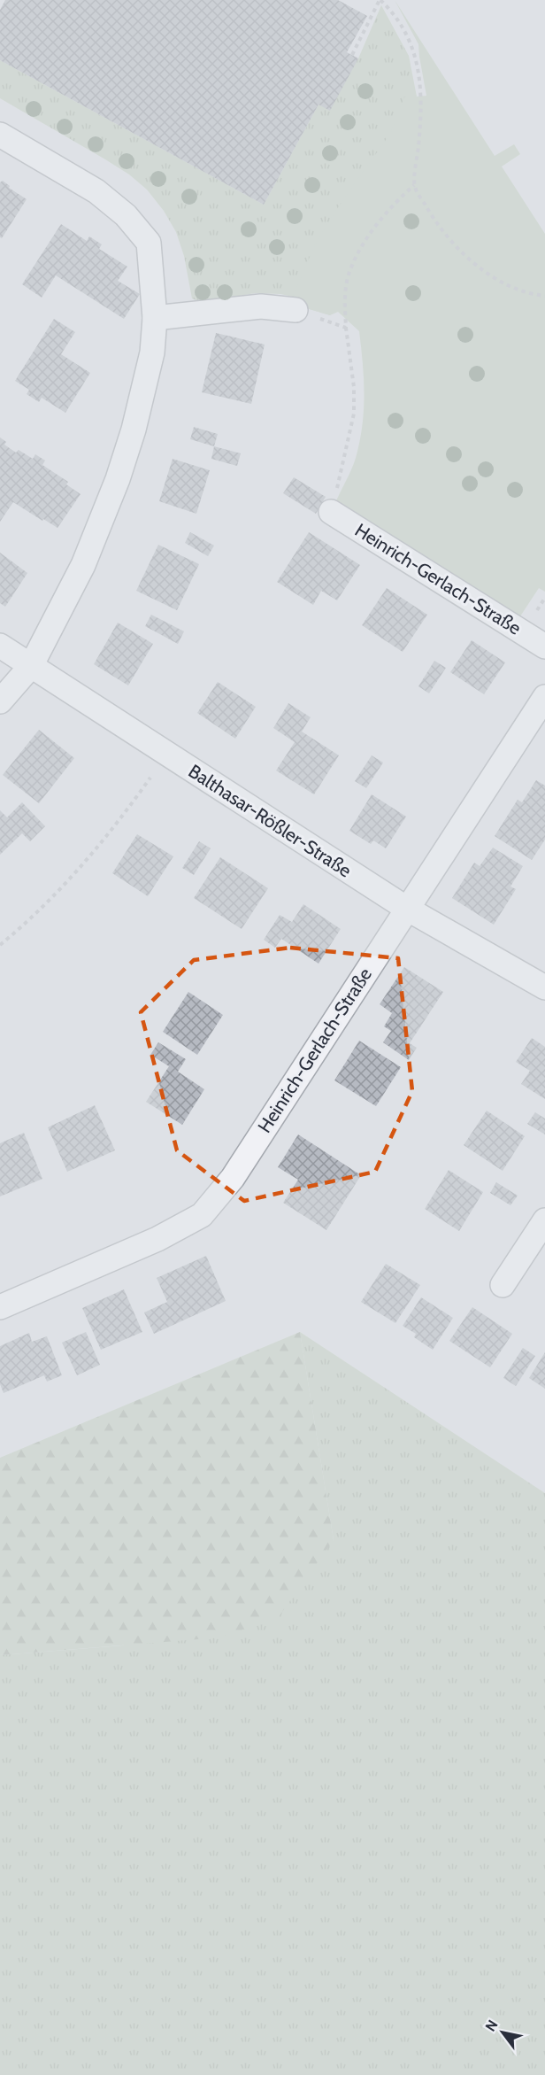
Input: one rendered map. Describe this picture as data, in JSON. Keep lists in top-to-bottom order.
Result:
{
  "streets": {
    "street": ["Heinrich-Gerlach-Straße", "Balthasar-Rößler-Straße"]
  },
  "crossings": [
    ["Heinrich-Gerlach-Straße", "Balthasar-Rößler-Straße"]
  ],
  "north": "top left"
}
